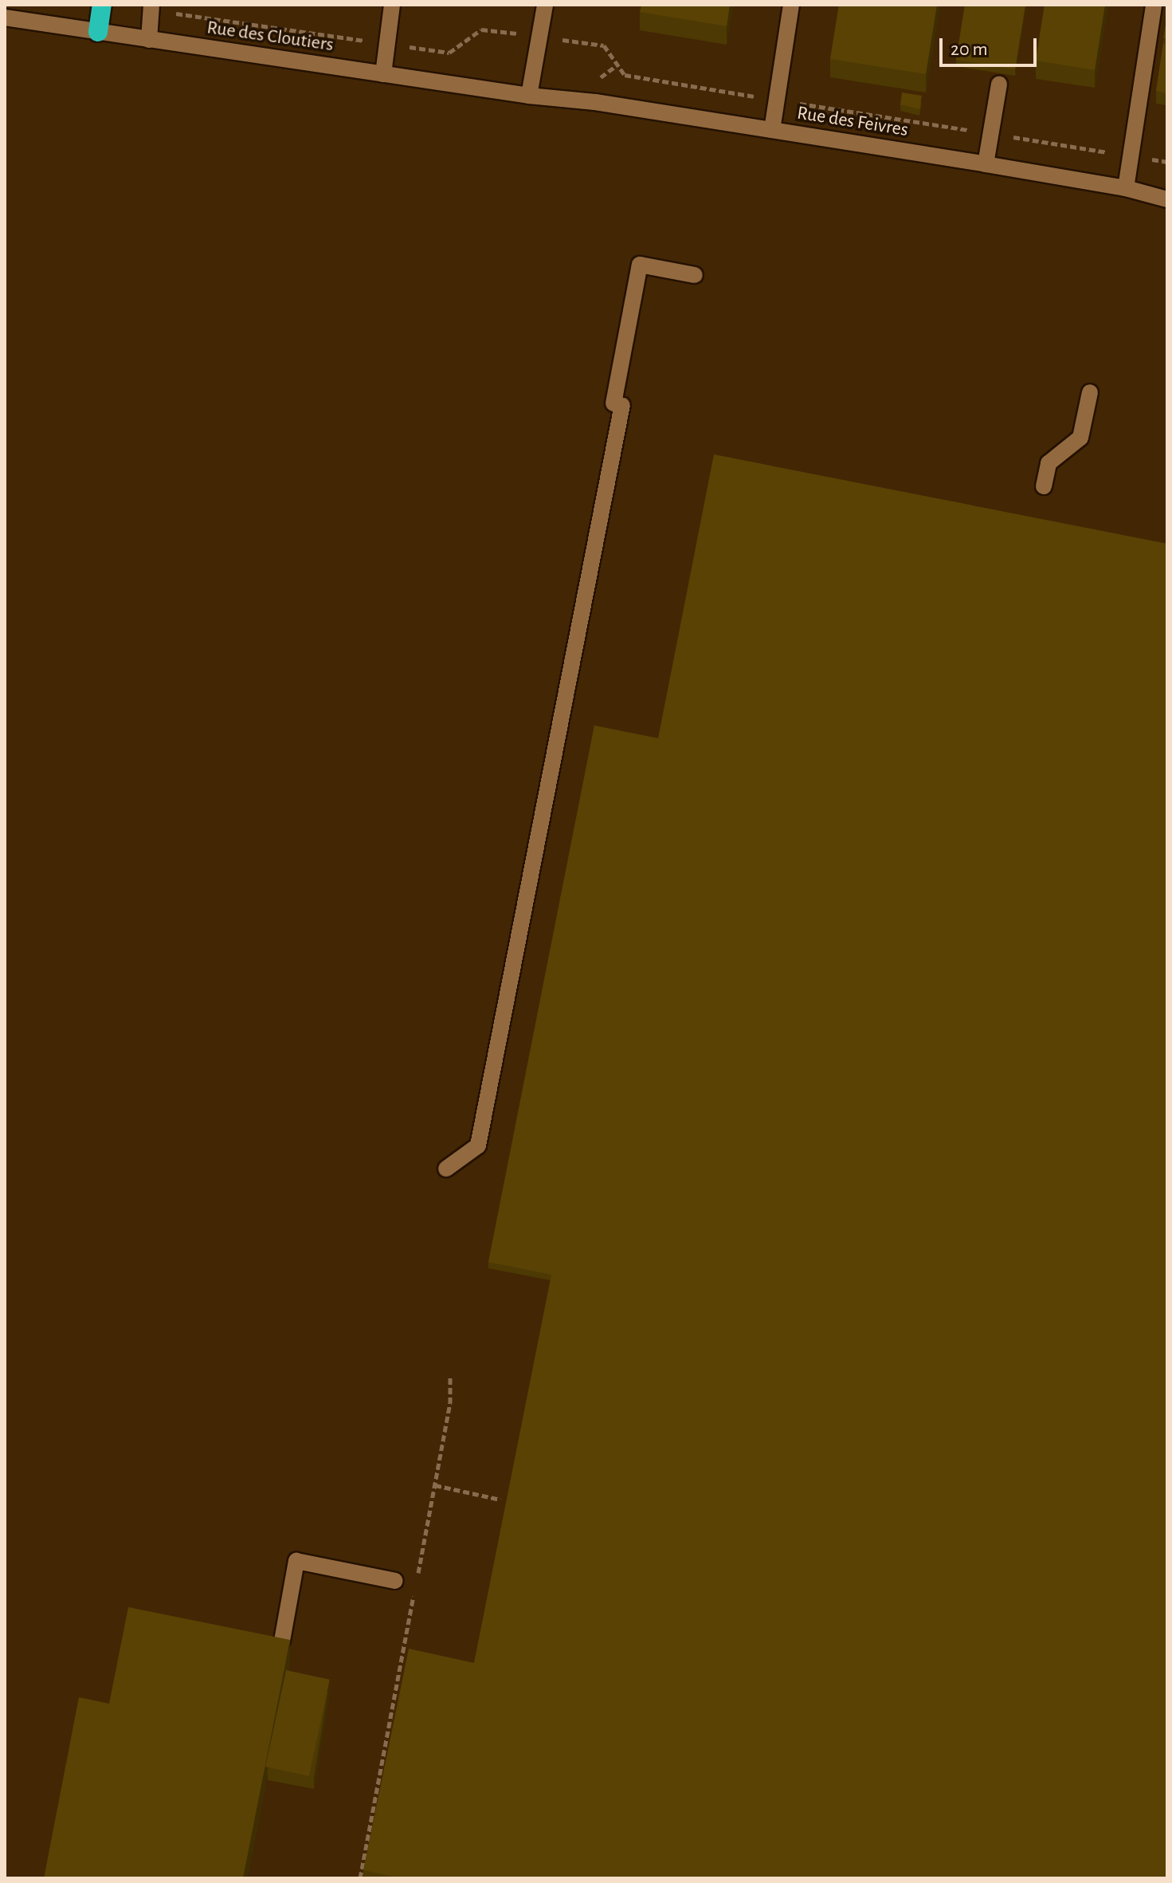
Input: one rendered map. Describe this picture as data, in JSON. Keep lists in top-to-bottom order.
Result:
{
  "streets": {
    "street": ["Rue des Cloutiers", "Rue des Feivres"]
  },
  "crossings": [
    ["Rue des Cloutiers", "Rue des Feivres"]
  ],
  "scale_bar": "20 m"
}
